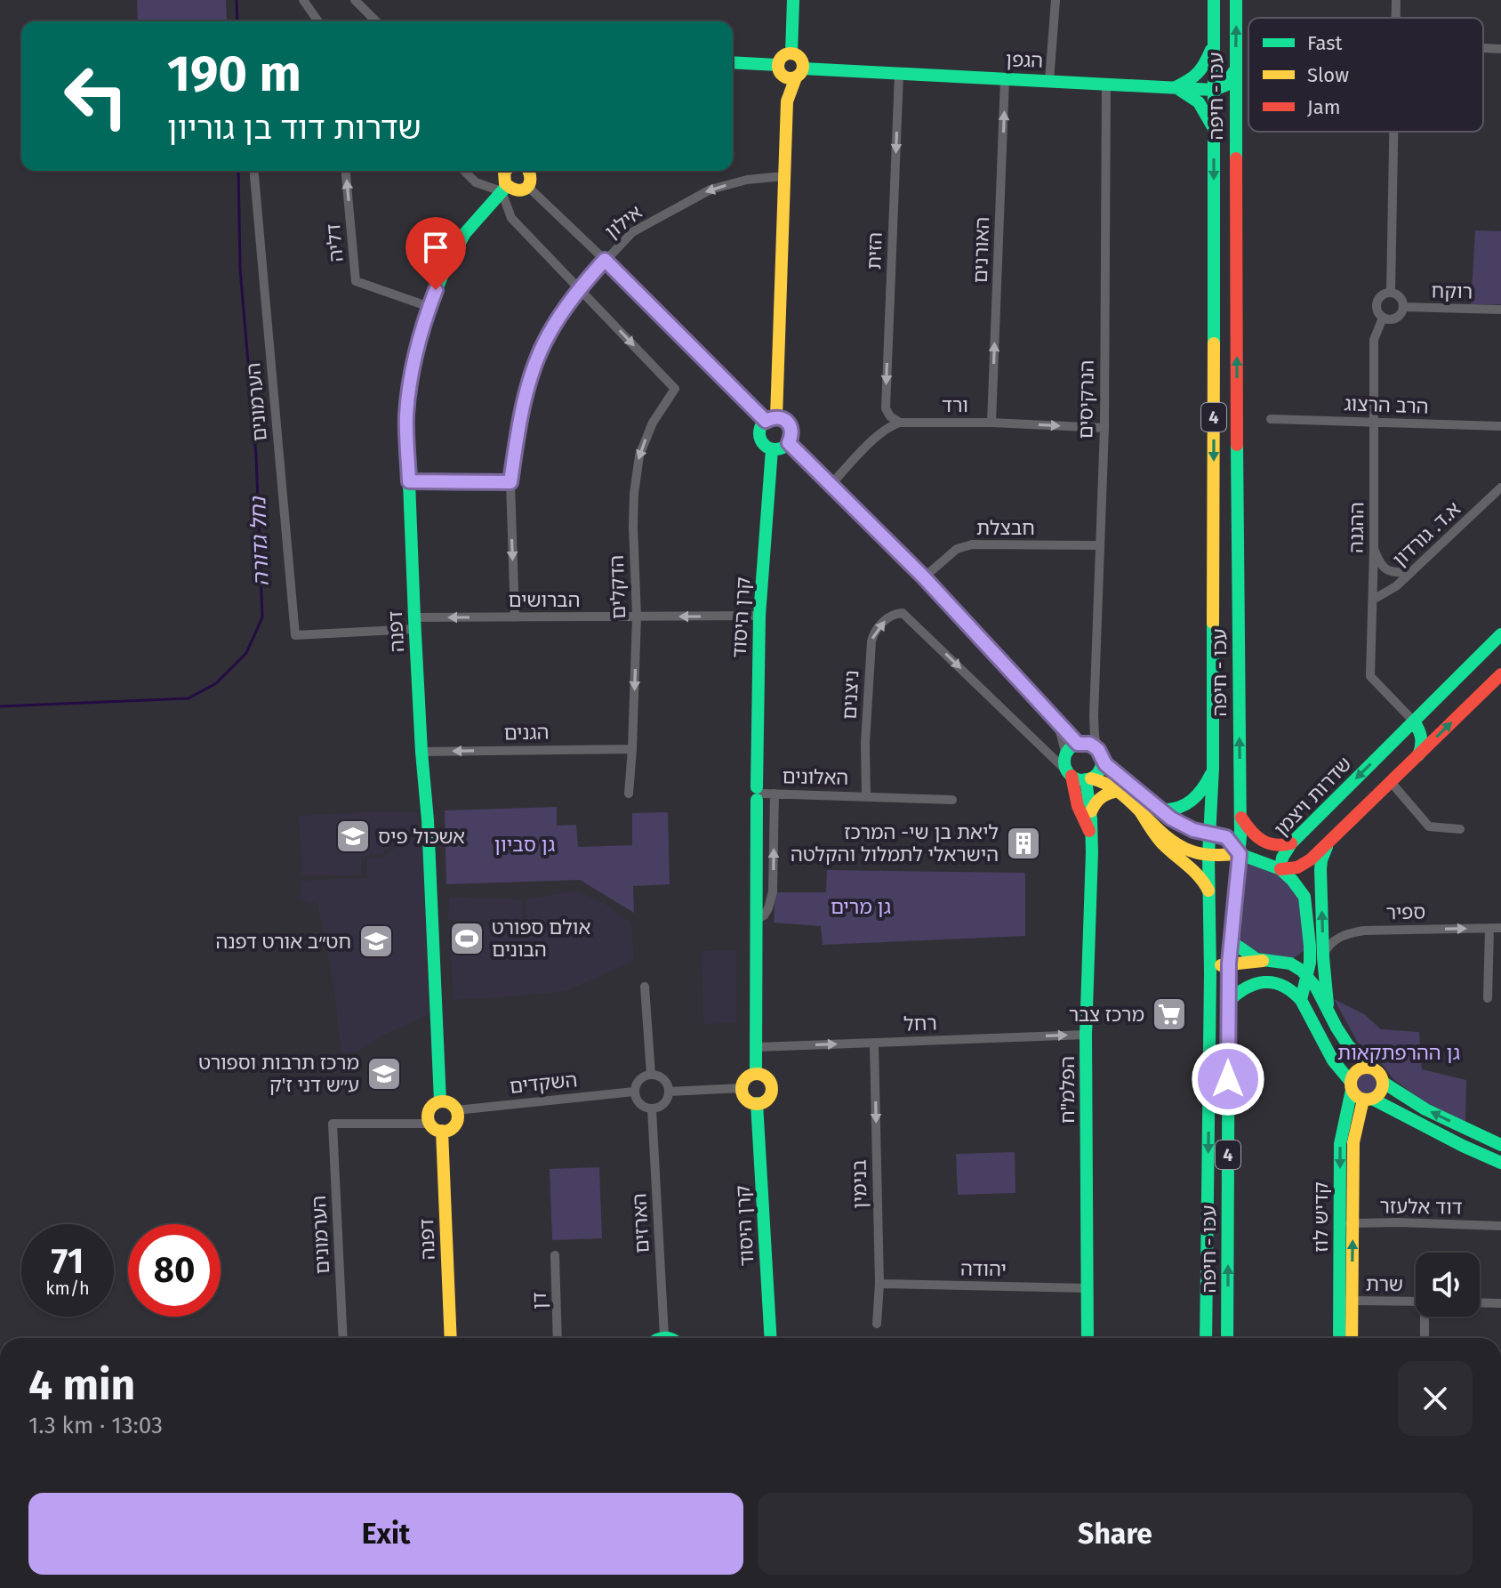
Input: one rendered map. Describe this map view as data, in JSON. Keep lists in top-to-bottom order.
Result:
{
  "streets": {
    "main road": [
      "הגפן",
      "עכו - חיפה",
      "4",
      "קרן היסוד",
      "דפנה",
      "שדרות ויצמן",
      "הפלמ\"ח",
      "קדיש לוז"
    ],
    "street": [
      "אילון",
      "דליה",
      "האורנים",
      "הזית",
      "רוקח",
      "הנרקיסים",
      "הערמונים",
      "ורד",
      "הרב הרצוג",
      "חבצלת",
      "ההגנה",
      "א.ד. גורדון",
      "הדקלים",
      "הברושים",
      "ניצנים",
      "הגנים",
      "האלונים",
      "ספיר",
      "רחל",
      "השקדים",
      "בנימין",
      "דוד אלעזר",
      "הארזים",
      "יהודה",
      "שרת",
      "דן"
    ]
  },
  "crossings": [
    ["הגפן", "עכו - חיפה"],
    ["הגפן", "האורנים"],
    ["הגפן", "הזית"],
    ["הגפן", "הנרקיסים"],
    ["אילון", "הדקלים"],
    ["אילון", "הברושים"],
    ["דליה", "דפנה"],
    ["האורנים", "ורד"],
    ["הזית", "ורד"],
    ["רוקח", "ההגנה"],
    ["הנרקיסים", "ורד"],
    ["הנרקיסים", "חבצלת"],
    ["הנרקיסים", "ניצנים"],
    ["הנרקיסים", "הפלמ\"ח"],
    ["הערמונים", "הברושים"],
    ["הערמונים", "דפנה"],
    ["הערמונים", "השקדים"],
    ["הרב הרצוג", "ההגנה"],
    ["ההגנה", "א.ד. גורדון"],
    ["ההגנה", "שדרות ויצמן"],
    ["הדקלים", "הברושים"],
    ["הדקלים", "הגנים"],
    ["הברושים", "קרן היסוד"],
    ["הברושים", "דפנה"],
    ["קרן היסוד", "האלונים"],
    ["קרן היסוד", "רחל"],
    ["דפנה", "הגנים"],
    ["דפנה", "השקדים"],
    ["ניצנים", "האלונים"],
    ["ניצנים", "הפלמ\"ח"],
    ["רחל", "הפלמ\"ח"],
    ["רחל", "בנימין"],
    ["השקדים", "הארזים"],
    ["הפלמ\"ח", "יהודה"],
    ["בנימין", "יהודה"],
    ["דוד אלעזר", "קדיש לוז"],
    ["קדיש לוז", "שרת"]
  ],
  "one_way": [
    "אילון",
    "דליה",
    "האורנים",
    "הזית",
    "ורד",
    "הדקלים",
    "הברושים",
    "הגנים",
    "ספיר",
    "רחל",
    "בנימין"
  ],
  "water": ["נחל גדורה"],
  "parks": ["גן סביון", "גן מרים", "גן ההרפתקאות"],
  "places": {
    "school or university": ["אשכול פיס", "חט״ב אורט דפנה", "מרכז תרבות וספורט ע״ש דני ז'ק"],
    "building": ["ליאת בן שי- המרכז הישראלי לתמלול והקלטה"],
    "sports": ["אולם ספורט הבונים"],
    "supermarket": ["מרכז צבר"]
  },
  "legend": ["Fast", "Slow", "Jam"],
  "page": {
    "turn": ["190 m", "שדרות דוד בן גוריון"],
    "speed": "71 km/h",
    "limit": "80",
    "heading": ["4 min", "1.3 km · 13:03"],
    "buttons": ["Exit", "Share"]
  }
}
